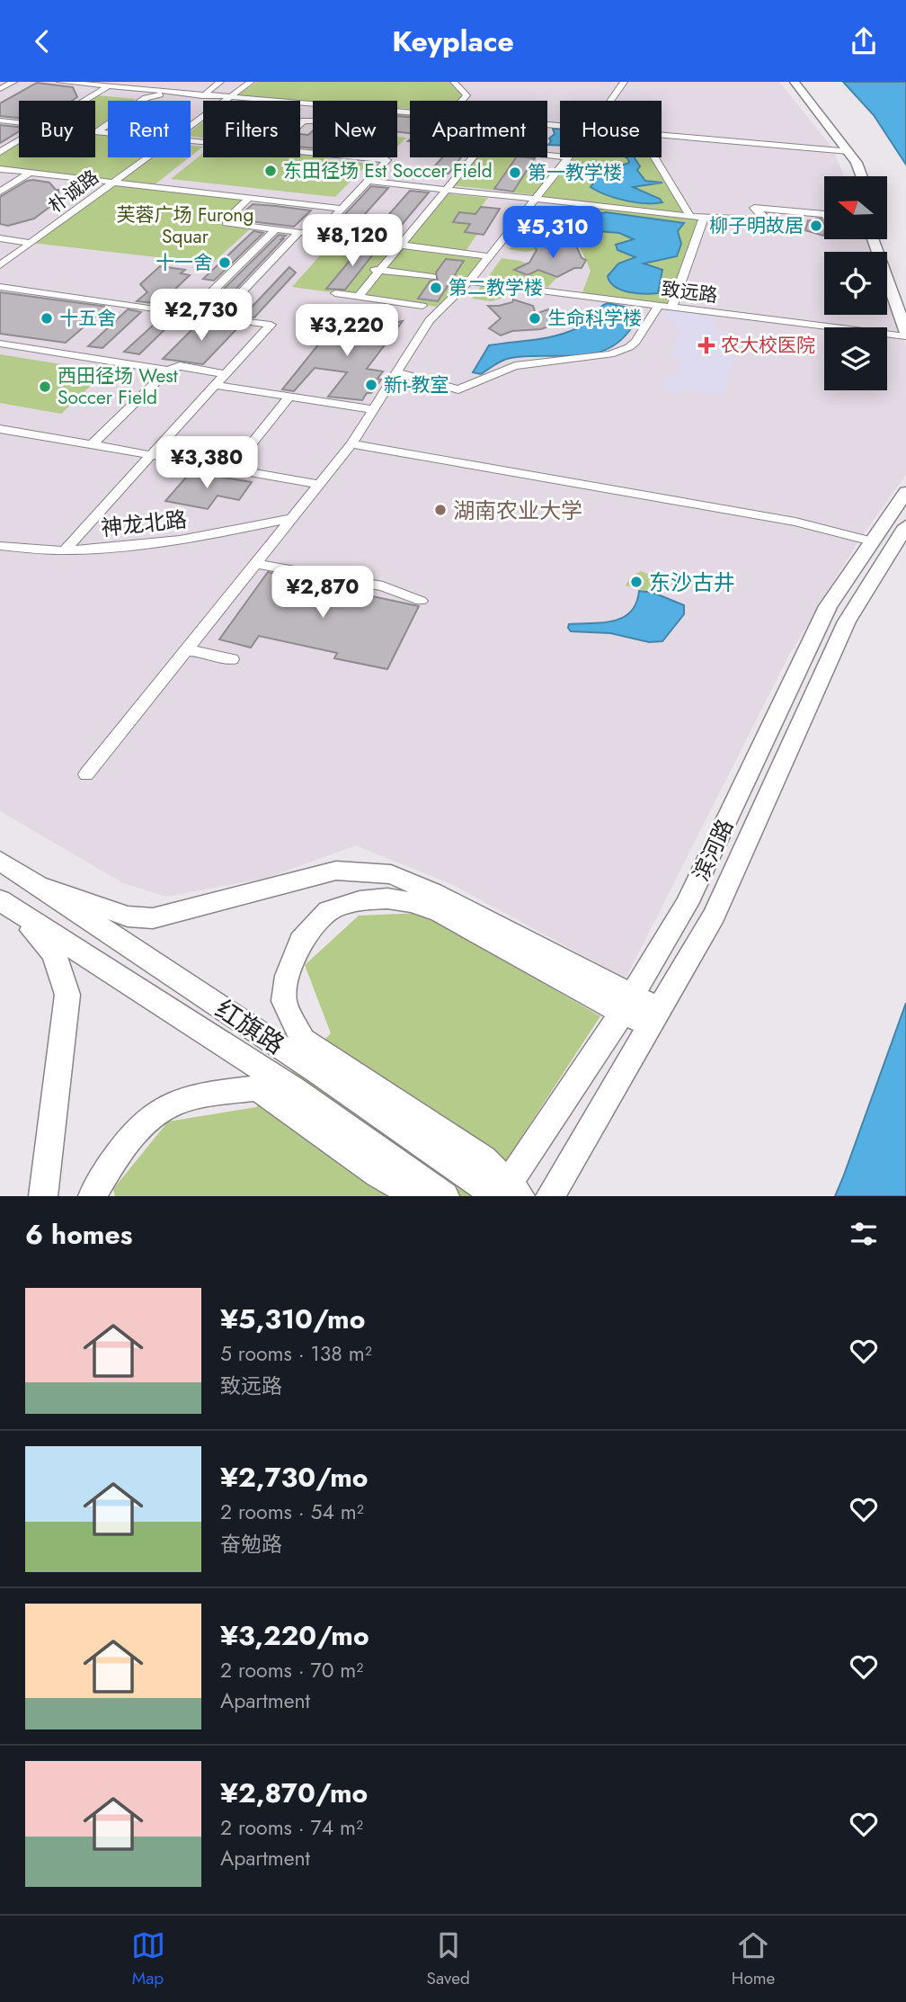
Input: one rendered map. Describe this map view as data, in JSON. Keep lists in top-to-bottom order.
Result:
{
  "streets": {
    "main road": ["滨河路", "红旗路"],
    "street": ["朴诚路", "致远路", "神龙北路"]
  },
  "crossings": [
    ["滨河路", "红旗路"]
  ],
  "parks": ["芙蓉广场 Furong Squar"],
  "places": {
    "other": [
      "东田径场 Est Soccer Field",
      "第一教学楼",
      "柳子明故居",
      "十一舍",
      "第二教学楼",
      "十五舍",
      "生命科学楼",
      "新t-教室",
      "西田径场 West Soccer Field",
      "湖南农业大学",
      "东沙古井"
    ],
    "health": ["农大校医院"]
  },
  "north": "left",
  "page": {
    "header": "Keyplace",
    "chip": [
      "Buy",
      "Rent",
      "Filters",
      "New",
      "Apartment",
      "House"
    ],
    "price": [
      "¥5,310",
      "¥8,120",
      "¥2,730",
      "¥3,220",
      "¥3,380",
      "¥2,870"
    ],
    "heading": "6 homes",
    "list": [
      {
        "name": "¥5,310/mo",
        "note": "5 rooms · 138 m² · 致远路"
      },
      {
        "name": "¥2,730/mo",
        "note": "2 rooms · 54 m² · 奋勉路"
      },
      {
        "name": "¥3,220/mo",
        "note": "2 rooms · 70 m² · Apartment"
      },
      {
        "name": "¥2,870/mo",
        "note": "2 rooms · 74 m² · Apartment"
      }
    ],
    "tabs": ["Map", "Saved", "Home"]
  }
}
